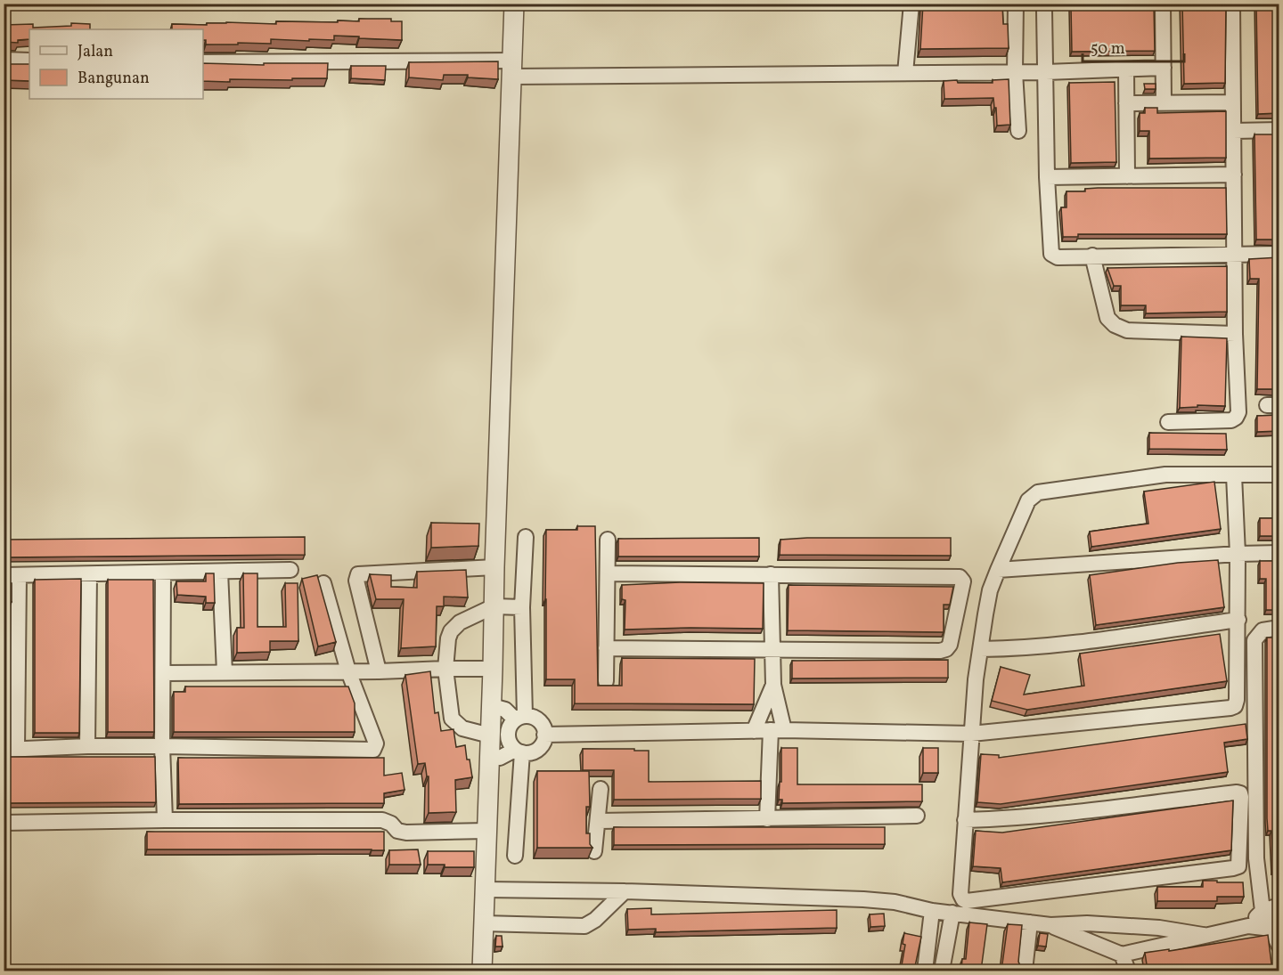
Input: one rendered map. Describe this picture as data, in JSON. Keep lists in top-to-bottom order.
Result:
{
  "legend": ["Jalan", "Bangunan"],
  "scale_bar": "50 m"
}
